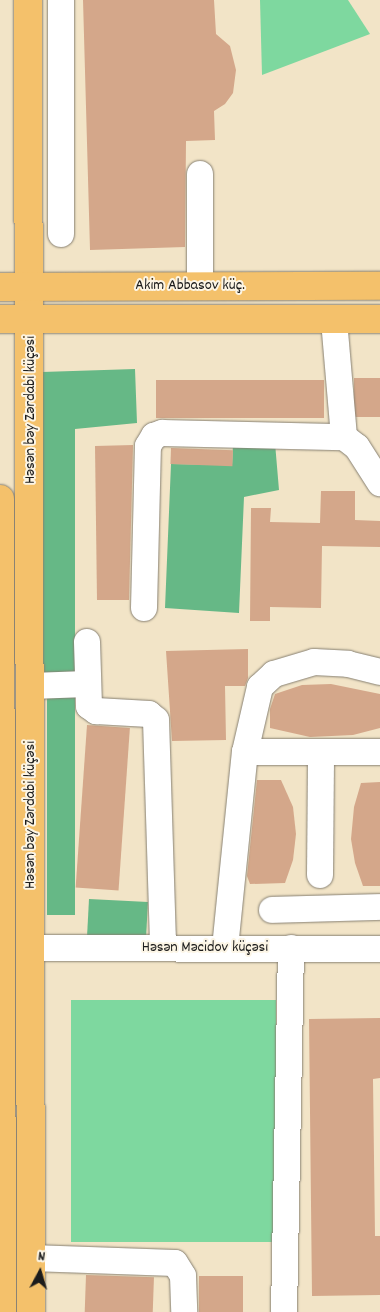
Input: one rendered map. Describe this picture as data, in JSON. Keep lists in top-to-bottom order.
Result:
{
  "streets": {
    "main road": ["Akim Abbasov küç.", "Həsən bəy Zərdabi küçəsi"],
    "street": ["Həsən Məcidov küçəsi"]
  },
  "crossings": [
    ["Akim Abbasov küç.", "Həsən bəy Zərdabi küçəsi"],
    ["Həsən bəy Zərdabi küçəsi", "Həsən Məcidov küçəsi"]
  ],
  "north": "top"
}
